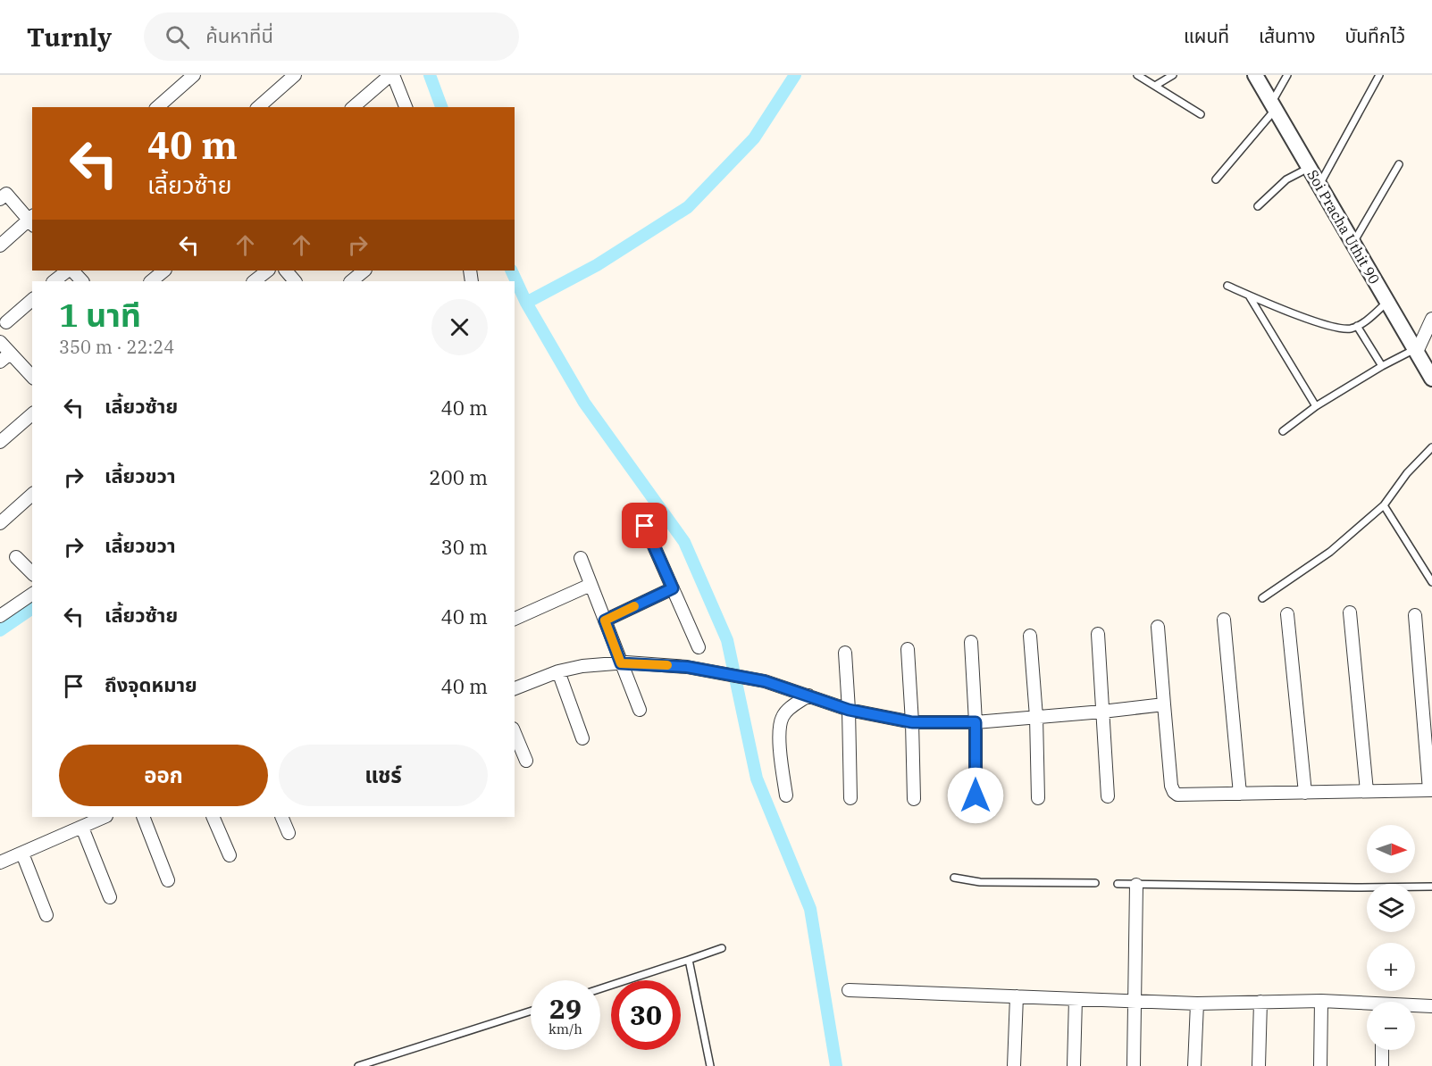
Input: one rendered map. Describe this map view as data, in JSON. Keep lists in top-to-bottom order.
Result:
{
  "streets": {
    "street": ["Soi Pracha Uthit 90"]
  },
  "north": "right",
  "page": {
    "header": "Turnly",
    "search": "ค้นหาที่นี่",
    "nav": ["แผนที่", "เส้นทาง", "บันทึกไว้"],
    "turn": ["40 m", "เลี้ยวซ้าย"],
    "heading": ["1 นาที", "350 m · 22:24"],
    "list": [
      {
        "name": "เลี้ยวซ้าย",
        "value": "40 m"
      },
      {
        "name": "เลี้ยวขวา",
        "value": "200 m"
      },
      {
        "name": "เลี้ยวขวา",
        "value": "30 m"
      },
      {
        "name": "เลี้ยวซ้าย",
        "value": "40 m"
      },
      {
        "name": "ถึงจุดหมาย",
        "value": "40 m"
      }
    ],
    "buttons": ["ออก", "แชร์"],
    "map_buttons": ["+", "−"],
    "speed": "29 km/h",
    "limit": "30"
  }
}
